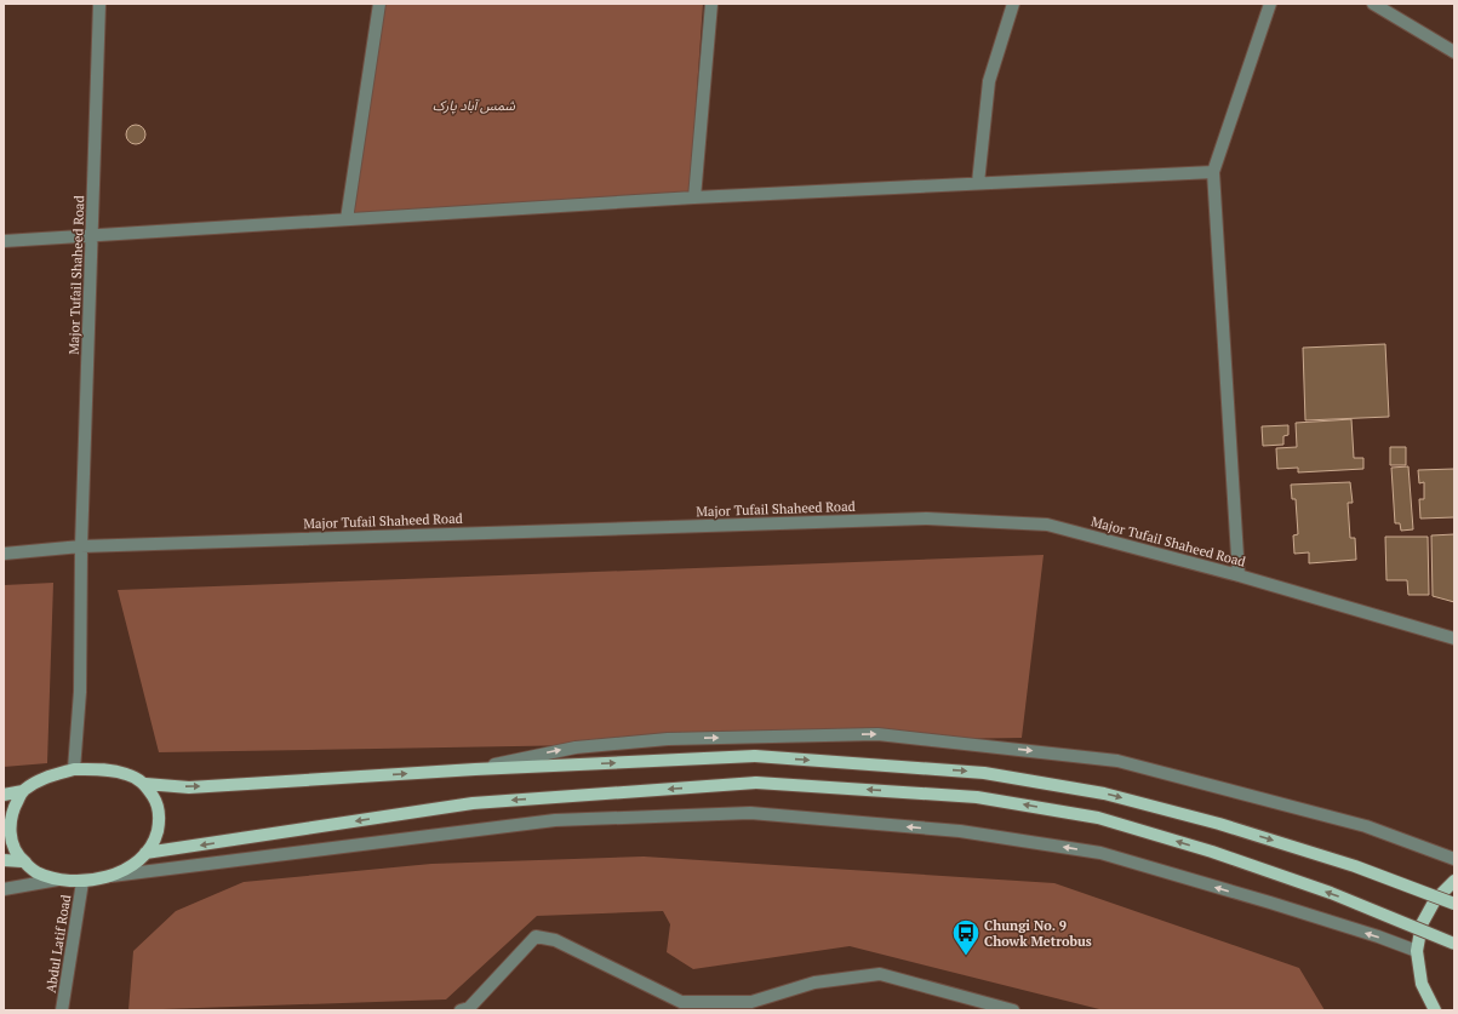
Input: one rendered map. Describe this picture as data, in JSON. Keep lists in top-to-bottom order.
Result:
{
  "streets": {
    "street": ["Major Tufail Shaheed Road", "Abdul Latif Road"]
  },
  "parks": ["شمس آباد پارک"],
  "places": {
    "bus stop": ["Chungi No. 9 Chowk Metrobus"]
  }
}
